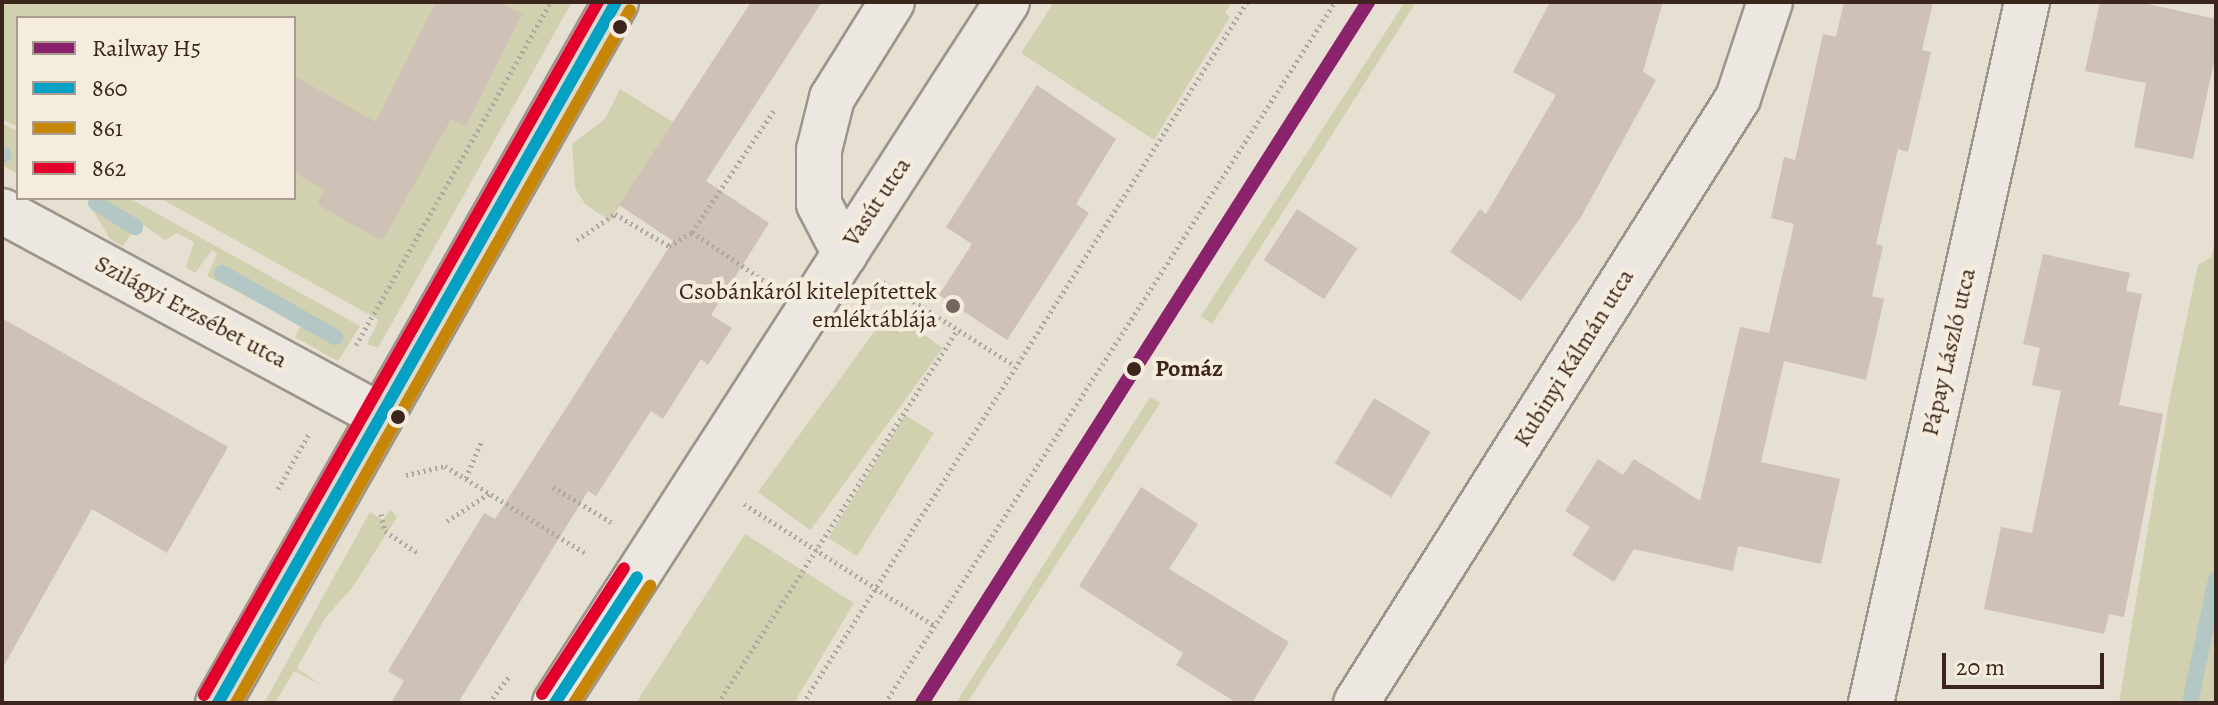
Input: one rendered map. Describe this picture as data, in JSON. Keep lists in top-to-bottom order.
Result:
{
  "streets": {
    "street": [
      "Vasút utca",
      "Szilágyi Erzsébet utca",
      "Pápay László utca",
      "Kubinyi Kálmán utca"
    ]
  },
  "places": ["Csobánkáról kitelepítettek emléktáblája", "Pomáz"],
  "lines": [
    "rail line H5",
    "transit line 860",
    "transit line 862",
    "transit line 861"
  ],
  "legend": [
    "Railway H5",
    "860",
    "861",
    "862"
  ],
  "scale_bar": "20 m"
}
